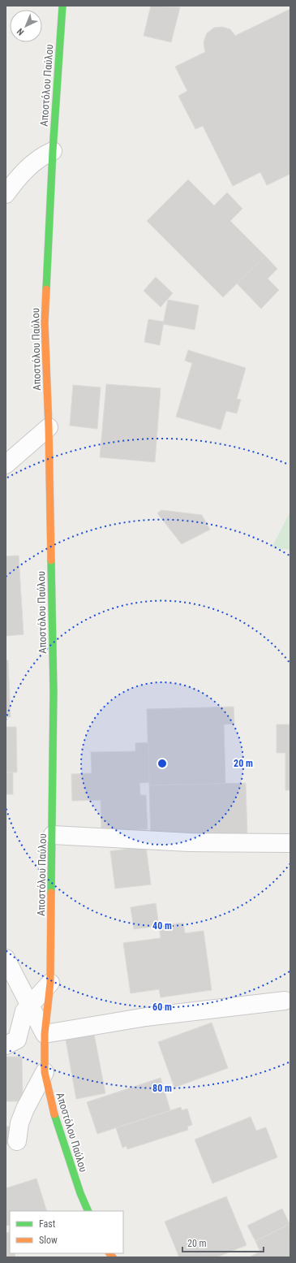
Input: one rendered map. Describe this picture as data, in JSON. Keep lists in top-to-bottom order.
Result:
{
  "streets": {
    "street": ["Αποστόλου Παύλου"]
  },
  "legend": ["Fast", "Slow"],
  "scale_bar": "20 m",
  "north": "bottom left",
  "rings": [
    "20 m",
    "40 m",
    "60 m",
    "80 m"
  ]
}
